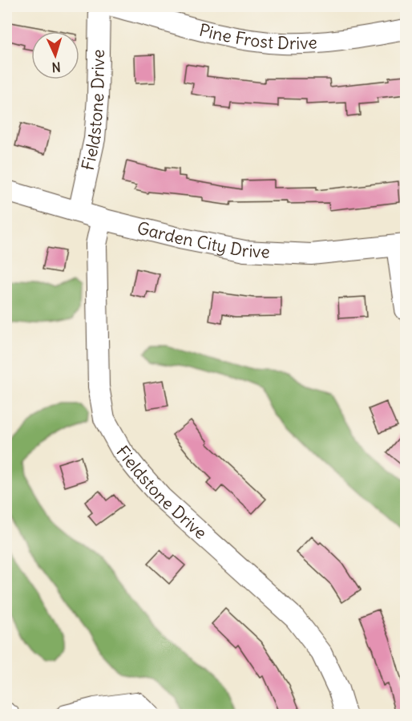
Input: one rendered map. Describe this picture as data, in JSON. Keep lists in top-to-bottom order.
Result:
{
  "streets": {
    "street": ["Pine Frost Drive", "Fieldstone Drive", "Garden City Drive"]
  },
  "crossings": [
    ["Fieldstone Drive", "Garden City Drive"]
  ],
  "north": "bottom"
}
